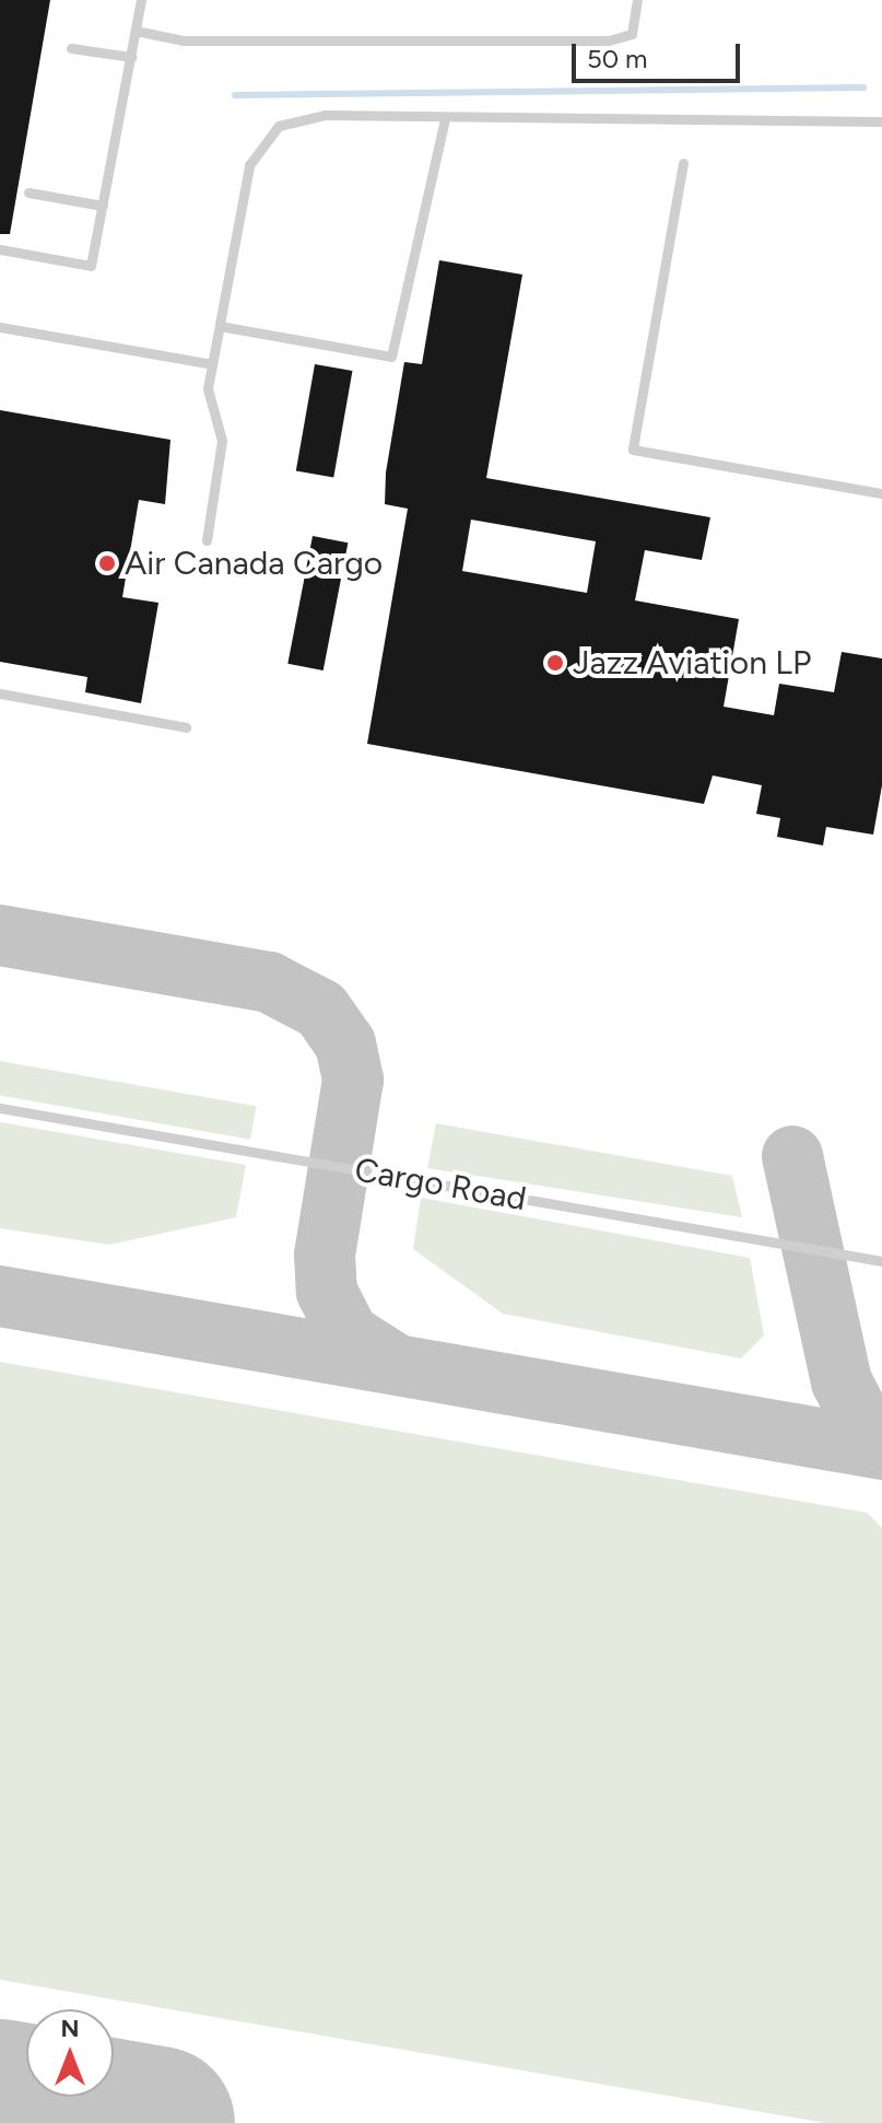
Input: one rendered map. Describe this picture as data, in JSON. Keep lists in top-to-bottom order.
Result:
{
  "streets": {
    "lane": ["Cargo Road"]
  },
  "places": ["Air Canada Cargo", "Jazz Aviation LP"],
  "scale_bar": "50 m",
  "north": "top"
}
